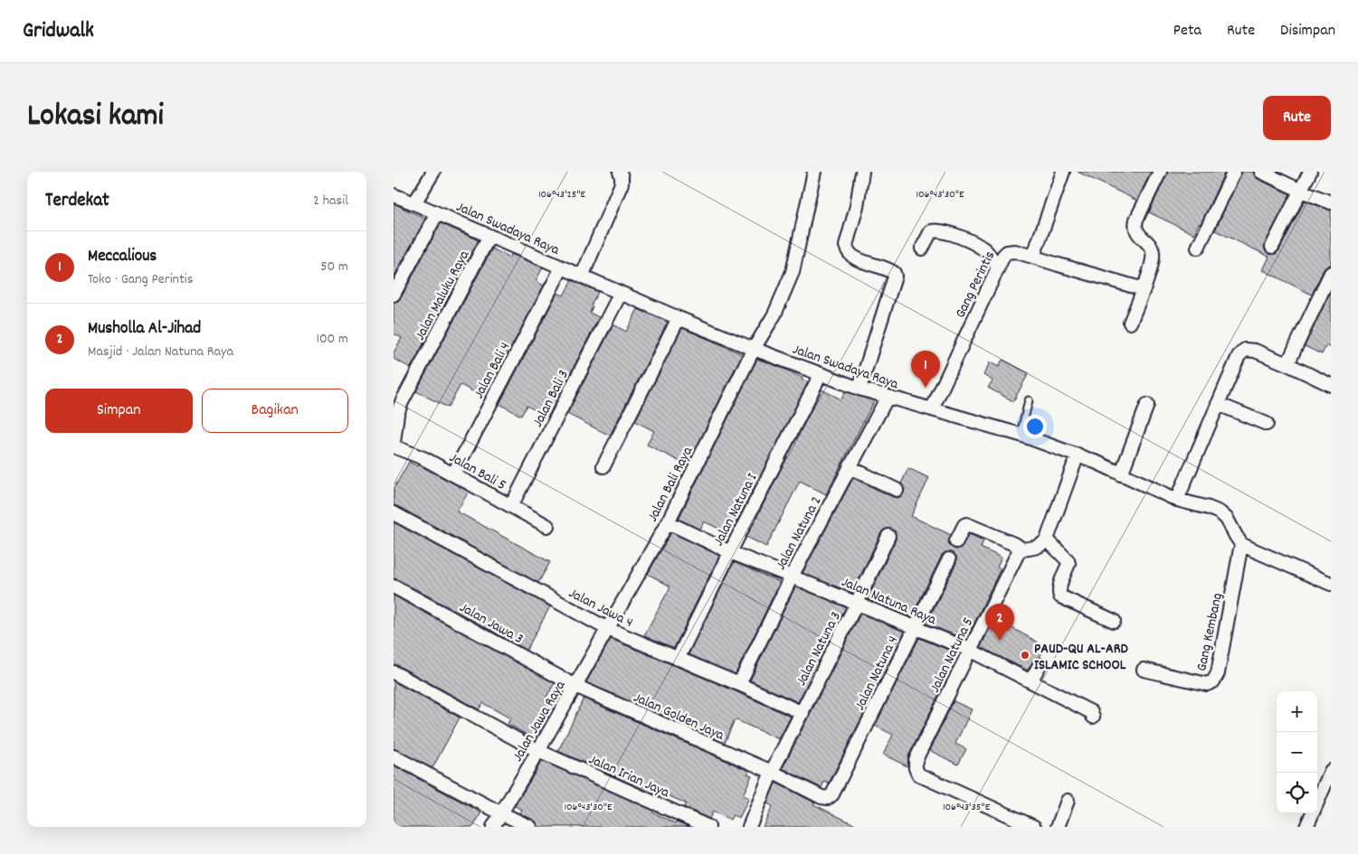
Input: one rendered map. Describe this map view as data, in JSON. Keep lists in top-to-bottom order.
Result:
{
  "streets": {
    "street": [
      "Jalan Swadaya Raya",
      "Gang Perintis",
      "Jalan Maluku Raya",
      "Jalan Bali 4",
      "Jalan Bali 3",
      "Jalan Bali 5",
      "Jalan Bali Raya",
      "Jalan Natuna I",
      "Jalan Natuna 2",
      "Jalan Natuna Raya",
      "Jalan Jawa 4",
      "Jalan Jawa 3",
      "Gang Kembang",
      "Jalan Natuna 3",
      "Jalan Natuna 5",
      "Jalan Natuna 4",
      "Jalan Golden Jaya",
      "Jalan Jawa Raya",
      "Jalan Irian Jaya"
    ]
  },
  "crossings": [
    ["Jalan Swadaya Raya", "Gang Perintis"],
    ["Jalan Swadaya Raya", "Jalan Maluku Raya"],
    ["Jalan Swadaya Raya", "Jalan Bali 4"],
    ["Jalan Swadaya Raya", "Jalan Bali 3"],
    ["Jalan Swadaya Raya", "Jalan Bali Raya"],
    ["Jalan Swadaya Raya", "Jalan Natuna I"],
    ["Jalan Swadaya Raya", "Jalan Natuna 2"],
    ["Jalan Swadaya Raya", "Gang Kembang"],
    ["Jalan Maluku Raya", "Jalan Bali 5"],
    ["Jalan Bali 4", "Jalan Bali 5"],
    ["Jalan Bali 3", "Jalan Bali 5"],
    ["Jalan Bali Raya", "Jalan Natuna Raya"],
    ["Jalan Bali Raya", "Jalan Jawa 4"],
    ["Jalan Bali Raya", "Jalan Jawa Raya"],
    ["Jalan Natuna I", "Jalan Natuna Raya"],
    ["Jalan Natuna I", "Jalan Jawa 4"],
    ["Jalan Natuna 2", "Jalan Natuna Raya"],
    ["Jalan Natuna 2", "Jalan Jawa 4"],
    ["Jalan Natuna Raya", "Jalan Natuna 3"],
    ["Jalan Natuna Raya", "Jalan Natuna 5"],
    ["Jalan Natuna Raya", "Jalan Natuna 4"],
    ["Jalan Jawa 4", "Jalan Natuna 3"],
    ["Jalan Jawa 4", "Jalan Jawa Raya"],
    ["Jalan Jawa 3", "Jalan Golden Jaya"],
    ["Jalan Jawa 3", "Jalan Jawa Raya"],
    ["Jalan Natuna 3", "Jalan Golden Jaya"],
    ["Jalan Natuna 4", "Jalan Golden Jaya"],
    ["Jalan Golden Jaya", "Jalan Jawa Raya"],
    ["Jalan Jawa Raya", "Jalan Irian Jaya"]
  ],
  "places": ["PAUD-QU AL-ARD ISLAMIC SCHOOL"],
  "page": {
    "header": "Gridwalk",
    "nav": ["Peta", "Rute", "Disimpan"],
    "title": "Lokasi kami",
    "buttons": [
      "Rute",
      ["Simpan", "Bagikan"]
    ],
    "heading": ["Terdekat", "2 hasil"],
    "list": [
      {
        "mark": "1",
        "name": "Meccalious",
        "note": "Toko · Gang Perintis",
        "value": "50 m"
      },
      {
        "mark": "2",
        "name": "Musholla Al-Jihad",
        "note": "Masjid · Jalan Natuna Raya",
        "value": "100 m"
      }
    ],
    "pins": ["1", "2"],
    "map_buttons": ["+", "−"]
  },
  "coordinates": ["106°43'25\"E", "106°43'30\"E", "106°43'35\"E"]
}
